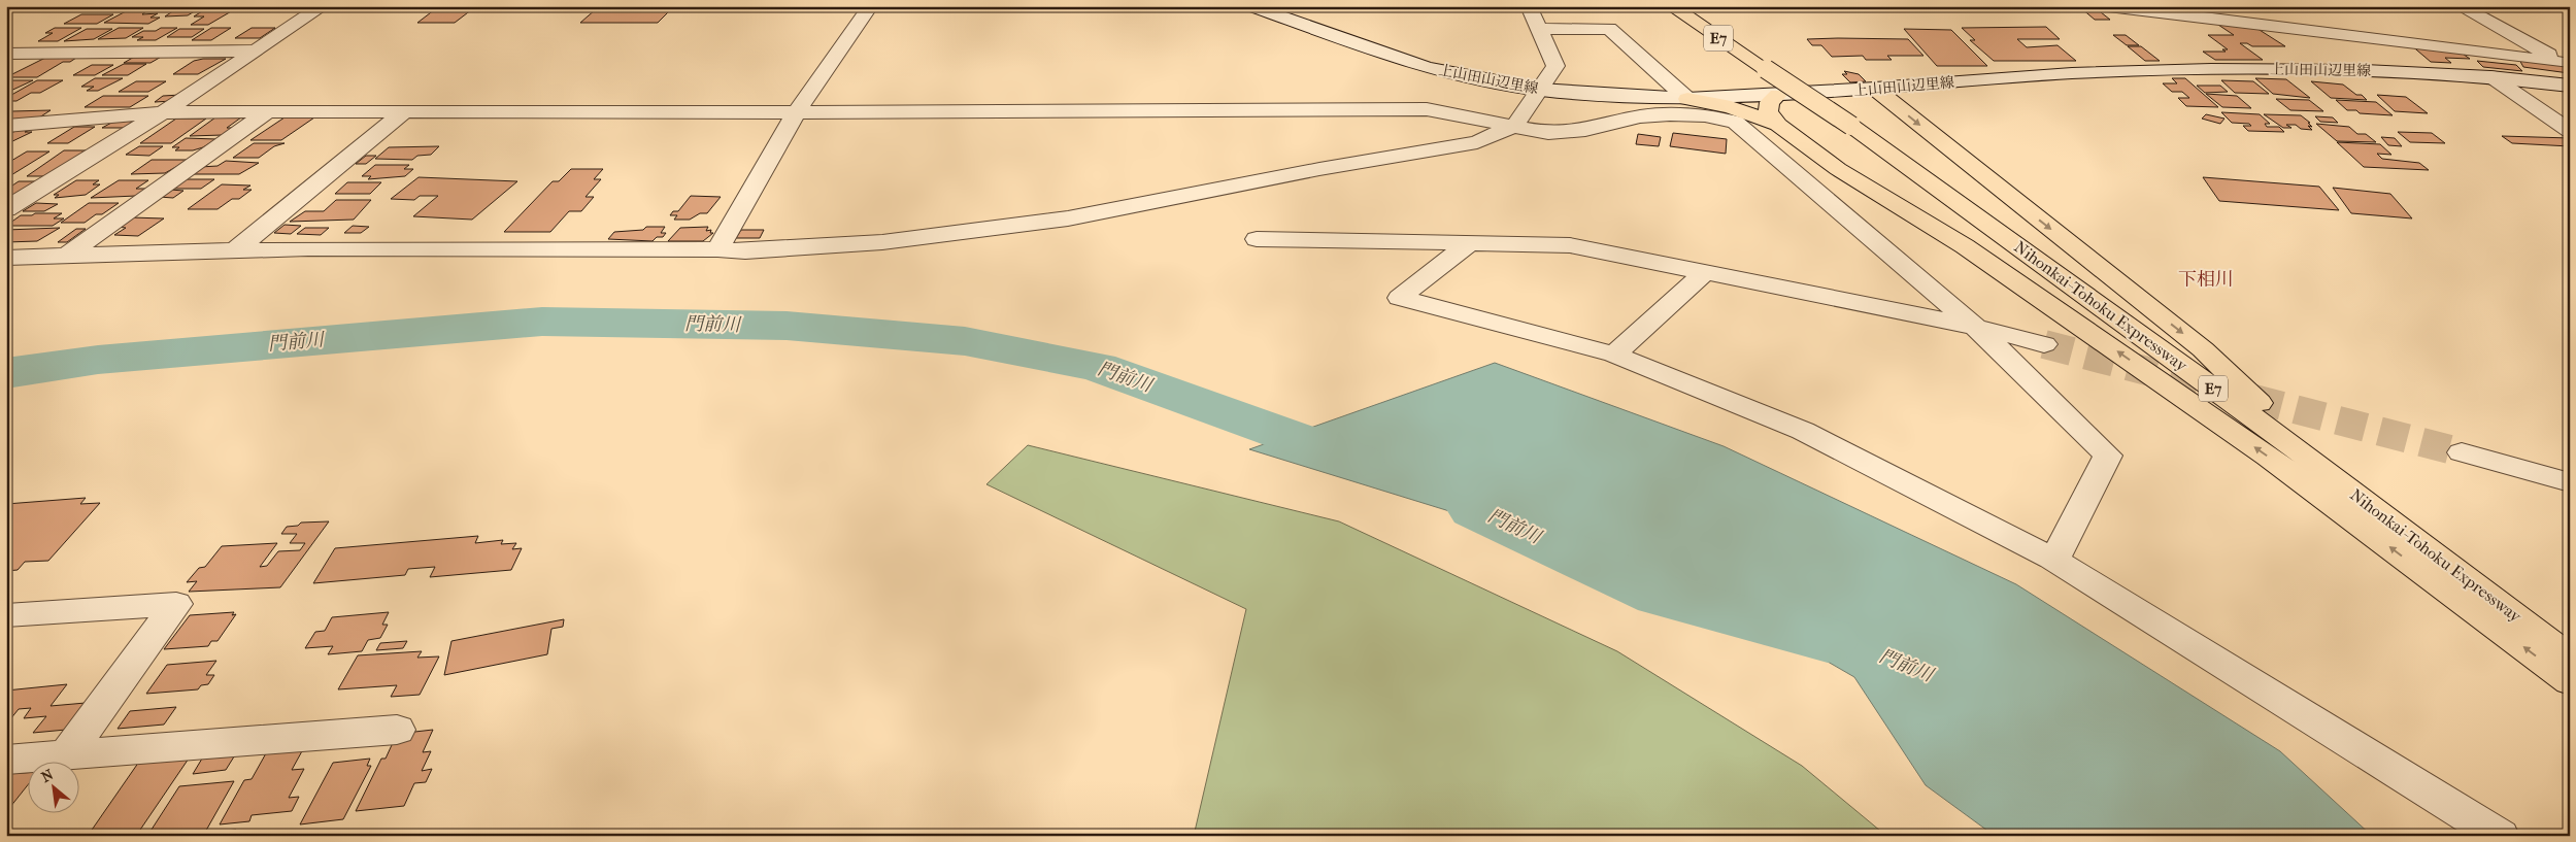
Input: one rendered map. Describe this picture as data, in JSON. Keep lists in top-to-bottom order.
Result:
{
  "streets": {
    "highway": ["E7", "Nihonkai-Tohoku Expressway"],
    "street": ["上山田山辺里線"]
  },
  "districts": ["下相川"],
  "water": ["門前川"],
  "north": "top left"
}
